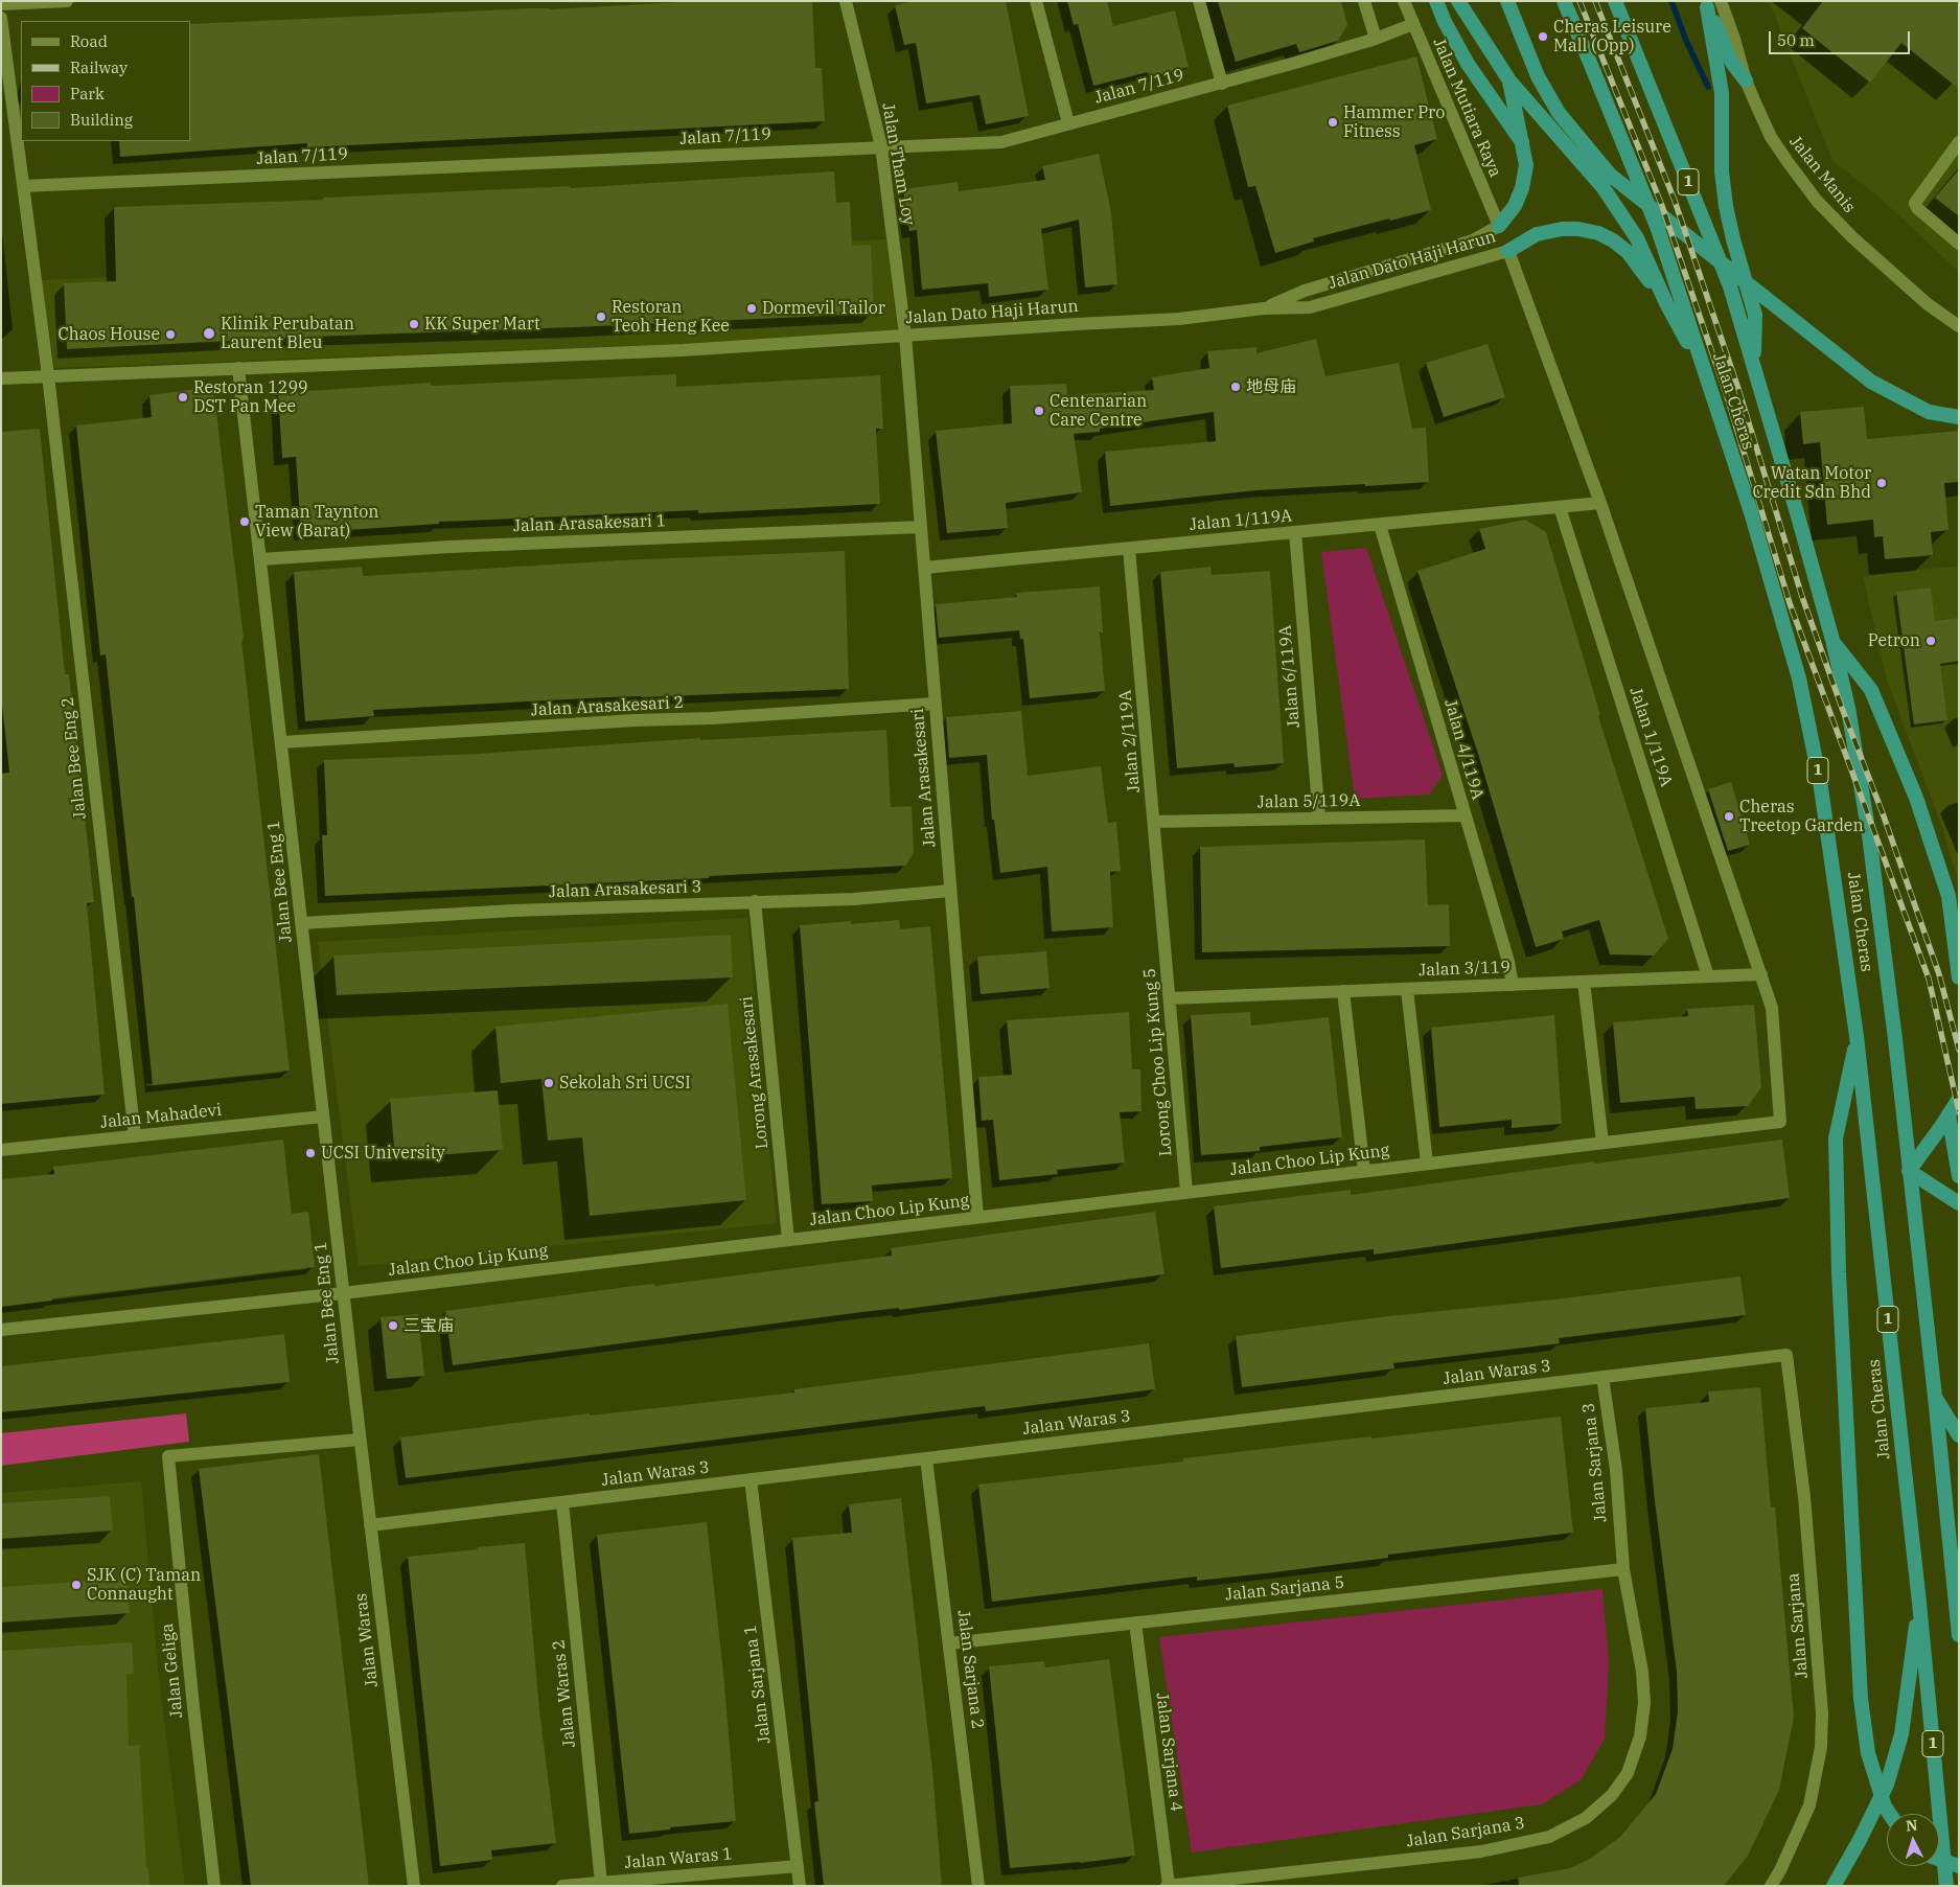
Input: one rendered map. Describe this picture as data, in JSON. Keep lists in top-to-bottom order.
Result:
{
  "streets": {
    "highway": ["1", "Jalan Cheras"],
    "street": [
      "Jalan 7/119",
      "Jalan Mutiara Raya",
      "Jalan Tham Loy",
      "Jalan Manis",
      "Jalan Dato Haji Harun",
      "Jalan 1/119A",
      "Jalan Arasakesari 1",
      "Jalan 6/119A",
      "Jalan Arasakesari 2",
      "Jalan 2/119A",
      "Jalan 4/119A",
      "Jalan Bee Eng 2",
      "Jalan Arasakesari",
      "Jalan 5/119A",
      "Jalan Bee Eng 1",
      "Jalan Arasakesari 3",
      "Jalan 3/119",
      "Lorong Choo Lip Kung 5",
      "Lorong Arasakesari",
      "Jalan Mahadevi",
      "Jalan Choo Lip Kung",
      "Jalan Waras 3",
      "Jalan Sarjana 3",
      "Jalan Sarjana 5",
      "Jalan Sarjana",
      "Jalan Waras",
      "Jalan Sarjana 2",
      "Jalan Geliga",
      "Jalan Sarjana 1",
      "Jalan Waras 2",
      "Jalan Sarjana 4",
      "Jalan Waras 1"
    ]
  },
  "crossings": [
    ["Jalan 7/119", "Jalan Mutiara Raya"],
    ["Jalan 7/119", "Jalan Tham Loy"],
    ["Jalan 7/119", "Jalan Bee Eng 2"],
    ["Jalan Mutiara Raya", "Jalan Dato Haji Harun"],
    ["Jalan Tham Loy", "Jalan Dato Haji Harun"],
    ["Jalan Tham Loy", "Jalan Arasakesari"],
    ["Jalan Dato Haji Harun", "Jalan Bee Eng 2"],
    ["Jalan Dato Haji Harun", "Jalan Arasakesari"],
    ["Jalan Dato Haji Harun", "Jalan Bee Eng 1"],
    ["Jalan 1/119A", "Jalan 6/119A"],
    ["Jalan 1/119A", "Jalan 2/119A"],
    ["Jalan 1/119A", "Jalan 4/119A"],
    ["Jalan 1/119A", "Jalan Arasakesari"],
    ["Jalan 1/119A", "Jalan 3/119"],
    ["Jalan Arasakesari 1", "Jalan Arasakesari"],
    ["Jalan Arasakesari 1", "Jalan Bee Eng 1"],
    ["Jalan 6/119A", "Jalan 5/119A"],
    ["Jalan Arasakesari 2", "Jalan Arasakesari"],
    ["Jalan Arasakesari 2", "Jalan Bee Eng 1"],
    ["Jalan 2/119A", "Jalan 5/119A"],
    ["Jalan 2/119A", "Lorong Choo Lip Kung 5"],
    ["Jalan 4/119A", "Jalan 5/119A"],
    ["Jalan 4/119A", "Jalan 3/119"],
    ["Jalan Bee Eng 2", "Jalan Mahadevi"],
    ["Jalan Arasakesari", "Jalan Arasakesari 3"],
    ["Jalan Arasakesari", "Jalan Choo Lip Kung"],
    ["Jalan Bee Eng 1", "Jalan Arasakesari 3"],
    ["Jalan Bee Eng 1", "Jalan Mahadevi"],
    ["Jalan Bee Eng 1", "Jalan Choo Lip Kung"],
    ["Jalan Bee Eng 1", "Jalan Waras"],
    ["Jalan Arasakesari 3", "Lorong Arasakesari"],
    ["Jalan 3/119", "Lorong Choo Lip Kung 5"],
    ["Jalan 3/119", "Jalan Choo Lip Kung"],
    ["Lorong Choo Lip Kung 5", "Jalan Choo Lip Kung"],
    ["Lorong Arasakesari", "Jalan Choo Lip Kung"],
    ["Jalan Waras 3", "Jalan Sarjana 3"],
    ["Jalan Waras 3", "Jalan Sarjana"],
    ["Jalan Waras 3", "Jalan Waras"],
    ["Jalan Waras 3", "Jalan Sarjana 2"],
    ["Jalan Waras 3", "Jalan Sarjana 1"],
    ["Jalan Waras 3", "Jalan Waras 2"],
    ["Jalan Sarjana 3", "Jalan Sarjana 5"],
    ["Jalan Sarjana 3", "Jalan Sarjana 4"],
    ["Jalan Sarjana 5", "Jalan Sarjana 2"],
    ["Jalan Sarjana 5", "Jalan Sarjana 4"],
    ["Jalan Waras", "Jalan Geliga"],
    ["Jalan Sarjana 1", "Jalan Waras 1"],
    ["Jalan Waras 2", "Jalan Waras 1"]
  ],
  "places": [
    "Cheras Leisure Mall (Opp)",
    "Hammer Pro Fitness",
    "Dormevil Tailor",
    "Restoran Teoh Heng Kee",
    "KK Super Mart",
    "Klinik Perubatan Laurent Bleu",
    "Chaos House",
    "地母庙",
    "Restoran 1299 DST Pan Mee",
    "Centenarian Care Centre",
    "Watan Motor Credit Sdn Bhd",
    "Taman Taynton View (Barat)",
    "Petron",
    "Cheras Treetop Garden",
    "Sekolah Sri UCSI",
    "UCSI University",
    "三宝庙",
    "SJK (C) Taman Connaught"
  ],
  "legend": [
    "Road",
    "Railway",
    "Park",
    "Building"
  ],
  "scale_bar": "50 m",
  "north": "top"
}
